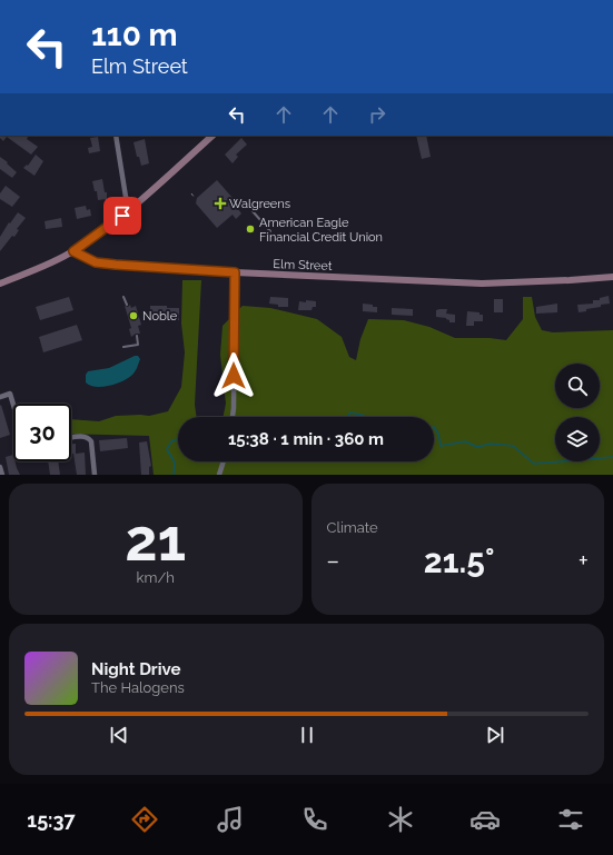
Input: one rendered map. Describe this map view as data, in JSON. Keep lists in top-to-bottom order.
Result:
{
  "streets": {
    "street": ["Elm Street"]
  },
  "places": {
    "health": ["Walgreens"],
    "other": ["American Eagle Financial Credit Union", "Noble"]
  },
  "page": {
    "turn": ["110 m", "Elm Street"],
    "limit": "30",
    "trip": "15:38 · 1 min · 360 m",
    "tile": [
      ["21", "km/h"],
      "Climate"
    ],
    "heat": ["−", "21.5°", "+"],
    "song": ["Night Drive", "The Halogens"],
    "tabs": "15:37"
  }
}
